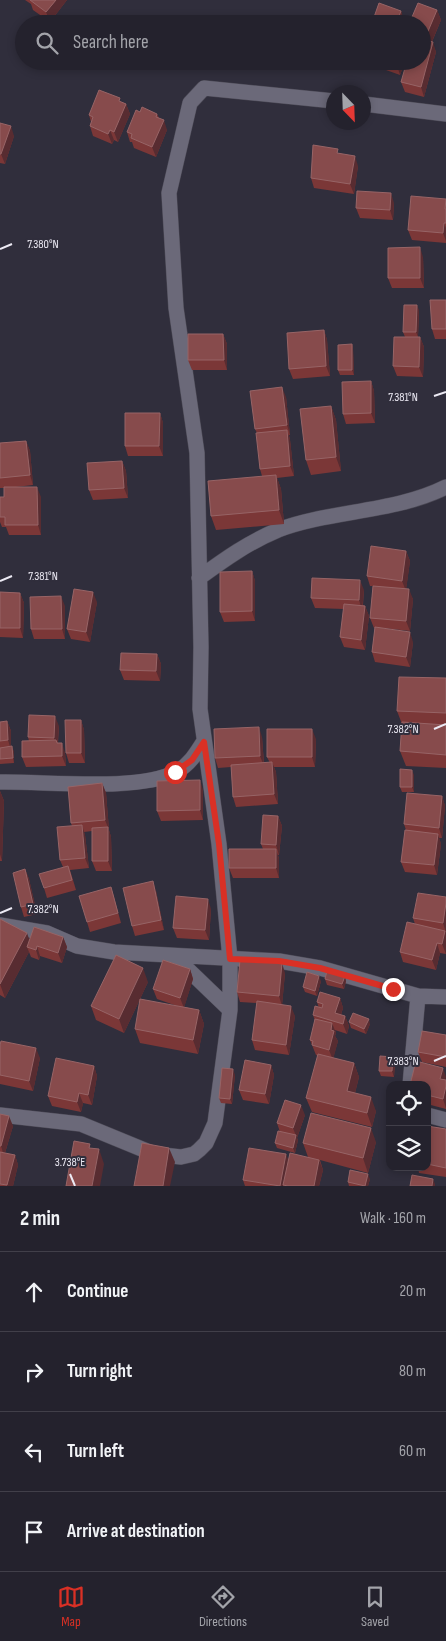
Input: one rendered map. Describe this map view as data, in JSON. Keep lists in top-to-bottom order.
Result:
{
  "north": "bottom right",
  "page": {
    "search": "Search here",
    "heading": ["2 min", "Walk · 160 m"],
    "list": [
      ["Continue", "20 m"],
      ["Turn right", "80 m"],
      ["Turn left", "60 m"],
      "Arrive at destination"
    ],
    "nav": ["Map", "Directions", "Saved"]
  },
  "coordinates": [
    "7.380°N",
    "7.381°N",
    "7.382°N",
    "7.383°N",
    "3.738°E"
  ]
}
